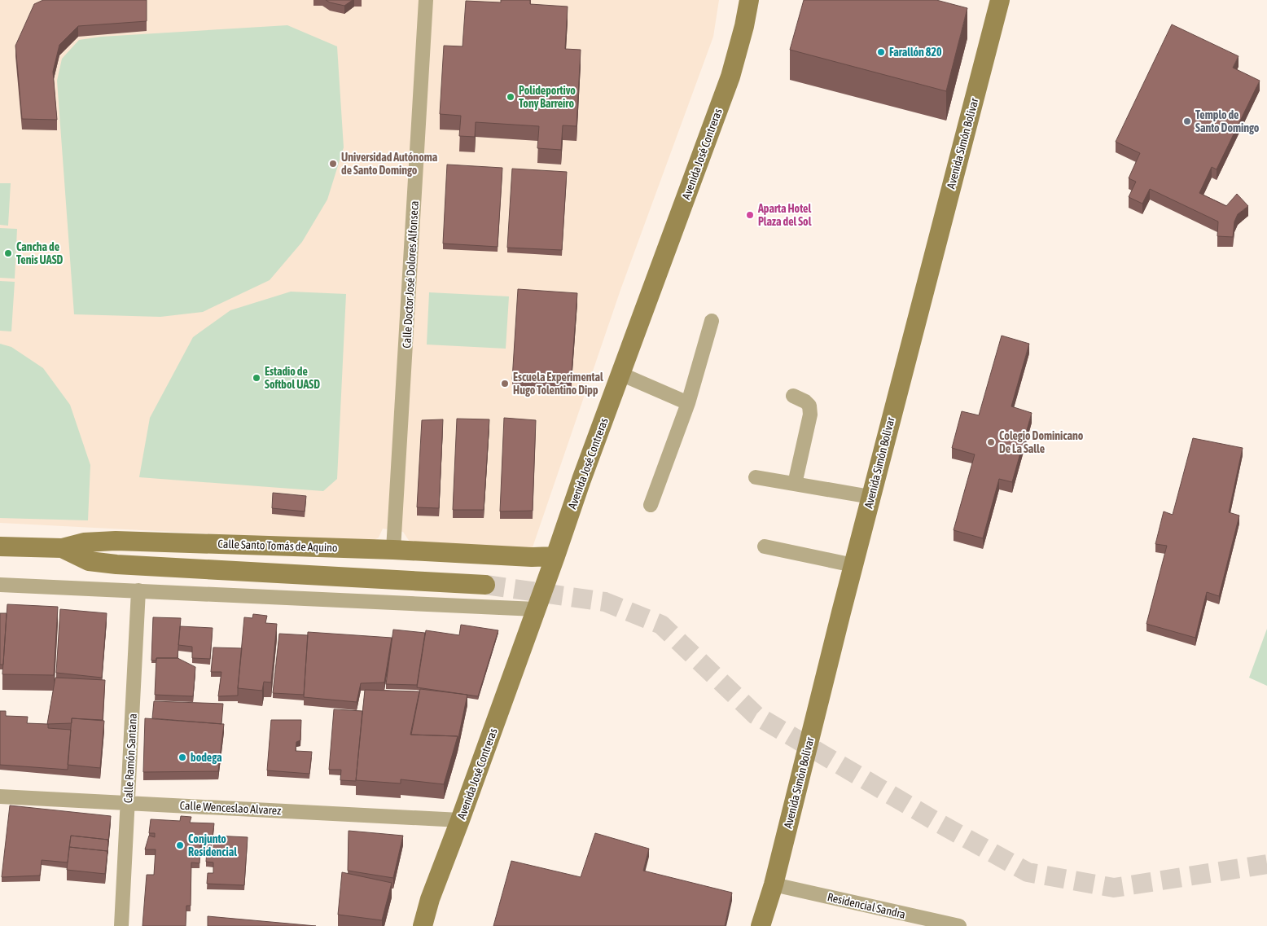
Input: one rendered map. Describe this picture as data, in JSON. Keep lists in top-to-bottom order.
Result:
{
  "streets": {
    "main road": ["Avenida Simón Bolívar", "Avenida José Contreras", "Calle Santo Tomás de Aquino"],
    "street": [
      "Calle Doctor José Dolores Alfonseca",
      "Calle Ramón Santana",
      "Calle Wenceslao Alvarez",
      "Residencial Sandra"
    ]
  },
  "crossings": [
    ["Avenida Simón Bolívar", "Residencial Sandra"],
    ["Avenida José Contreras", "Calle Santo Tomás de Aquino"],
    ["Avenida José Contreras", "Calle Wenceslao Alvarez"],
    ["Calle Doctor José Dolores Alfonseca", "Calle Santo Tomás de Aquino"],
    ["Calle Ramón Santana", "Calle Wenceslao Alvarez"]
  ],
  "places": [
    "Farallón 820",
    "Polideportivo Tony Barreiro",
    "Templo de Santo Domingo",
    "Universidad Autónoma de Santo Domingo",
    "Aparta Hotel Plaza del Sol",
    "Cancha de Tenis UASD",
    "Estadio de Softbol UASD",
    "Escuela Experimental Hugo Tolentino Dipp",
    "Colegio Dominicano De La Salle",
    "bodega",
    "Conjunto Residencial"
  ]
}
